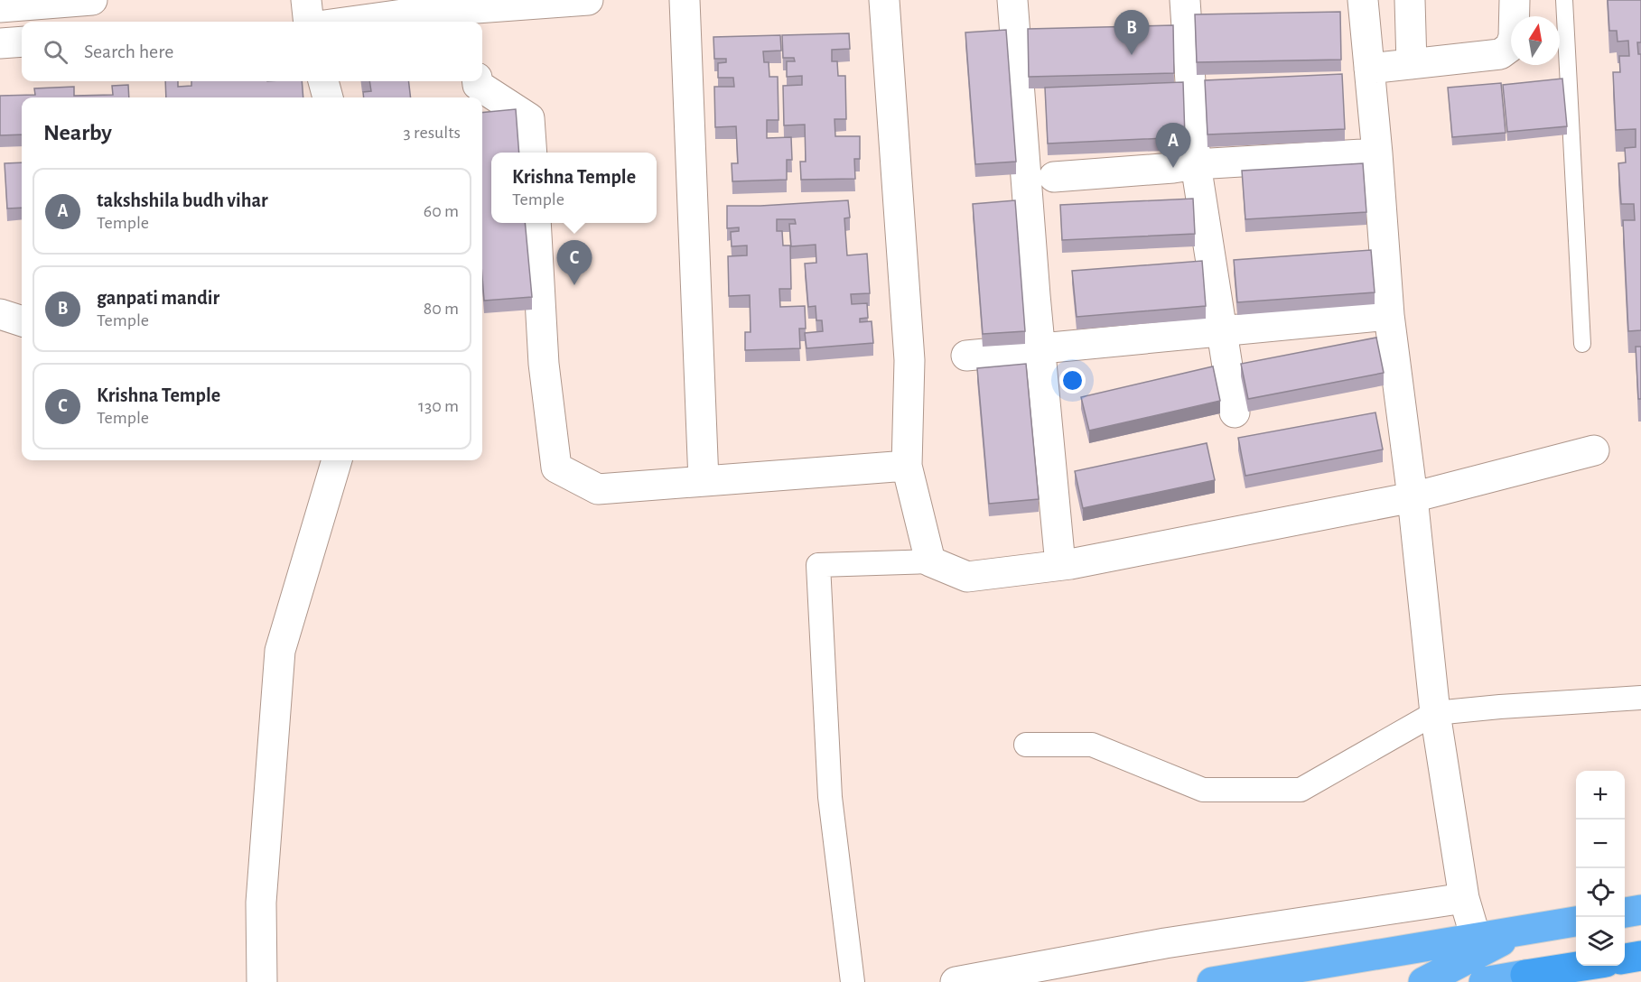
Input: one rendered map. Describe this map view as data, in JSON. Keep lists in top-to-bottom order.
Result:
{
  "north": "top",
  "page": {
    "pins": ["B", "A", "C"],
    "search": "Search here",
    "heading": ["Nearby", "3 results"],
    "popup": ["Krishna Temple", "Temple"],
    "list": [
      {
        "mark": "A",
        "name": "takshshila budh vihar",
        "note": "Temple",
        "value": "60 m"
      },
      {
        "mark": "B",
        "name": "ganpati mandir",
        "note": "Temple",
        "value": "80 m"
      },
      {
        "mark": "C",
        "name": "Krishna Temple",
        "note": "Temple",
        "value": "130 m"
      }
    ],
    "map_buttons": ["+", "−"]
  }
}
